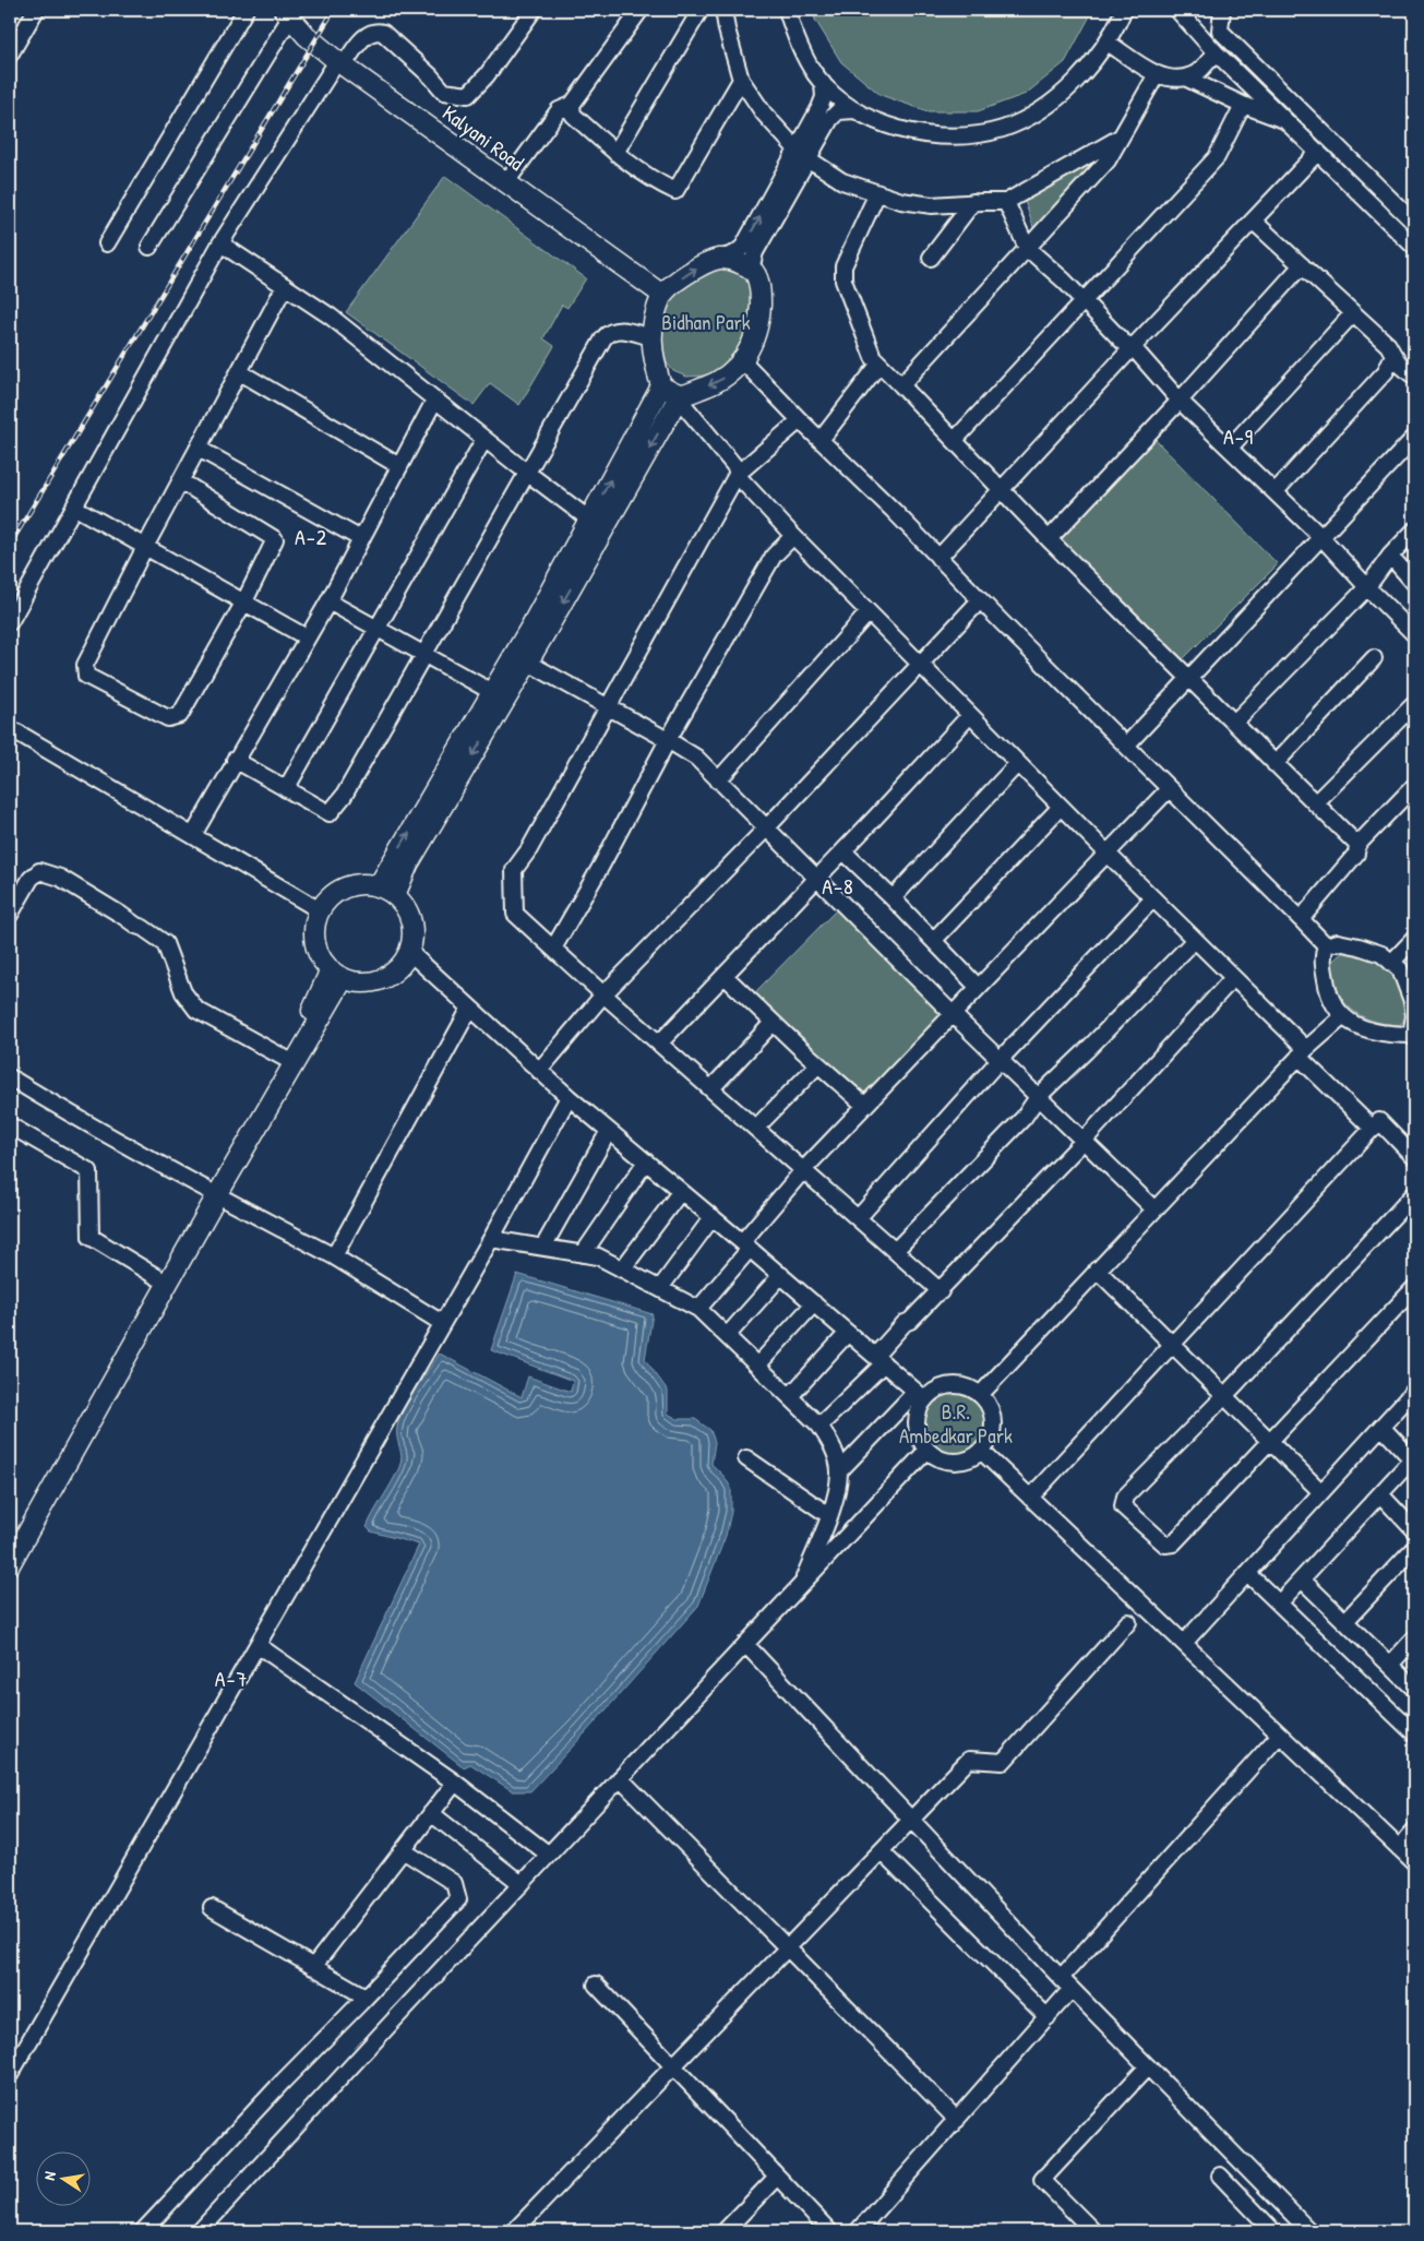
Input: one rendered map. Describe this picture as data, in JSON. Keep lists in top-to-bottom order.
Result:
{
  "streets": {
    "main road": ["Kalyani Road"]
  },
  "districts": [
    "A-9",
    "A-2",
    "A-8",
    "A-7"
  ],
  "parks": ["Bidhan Park", "B.R. Ambedkar Park"],
  "north": "left"
}
